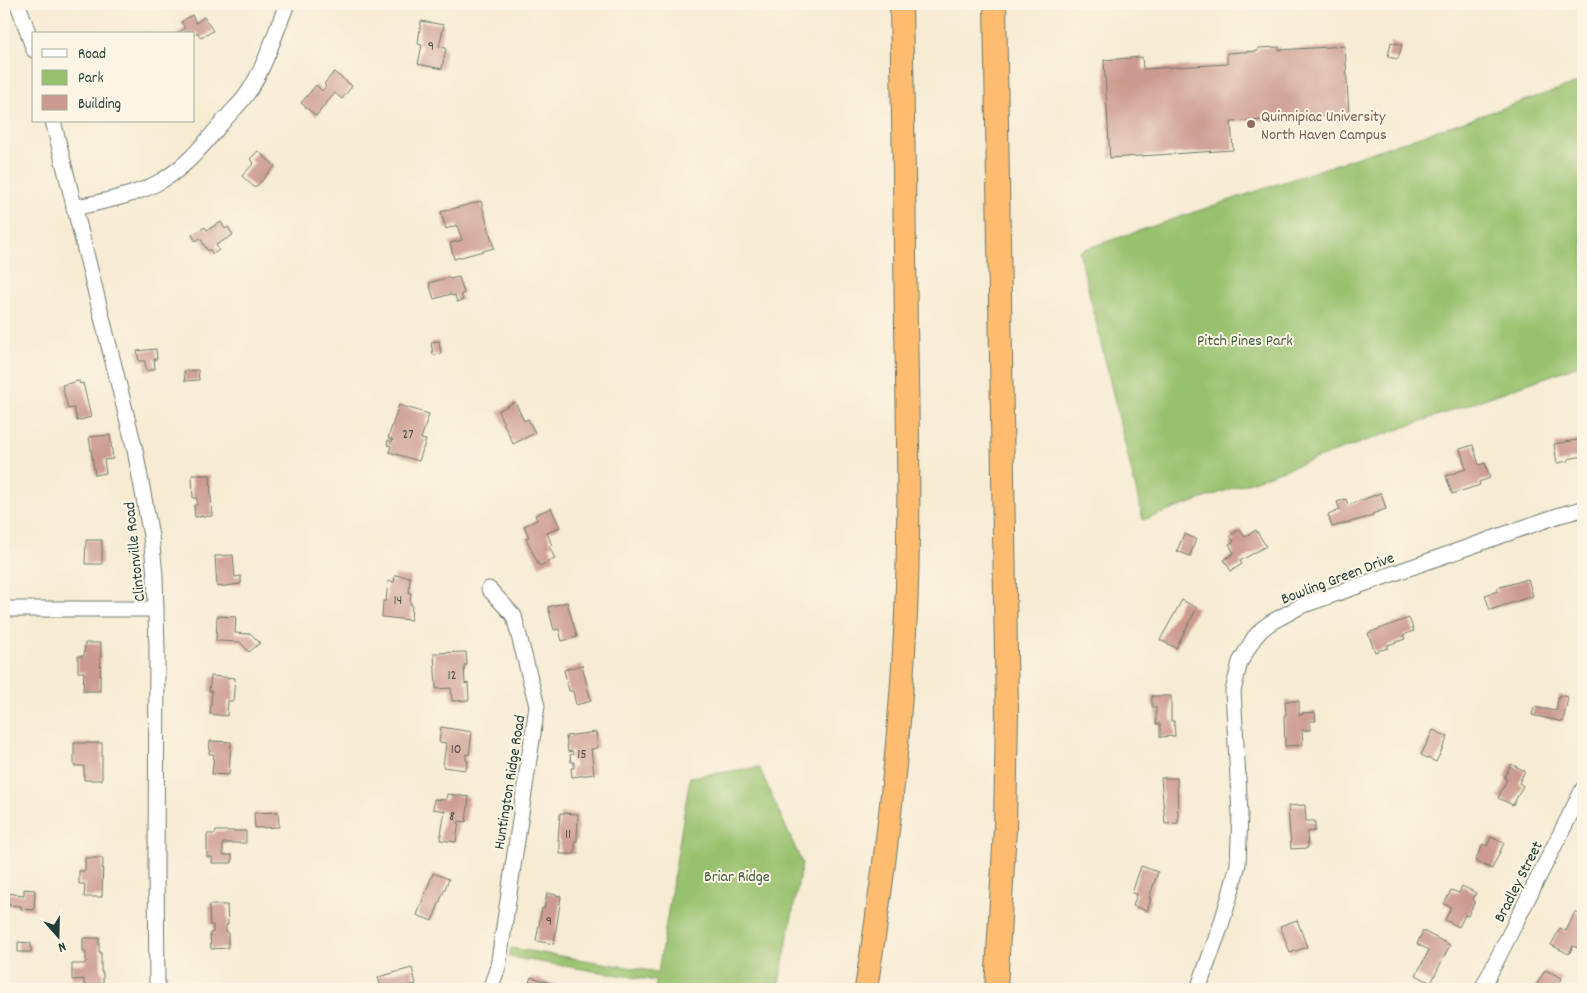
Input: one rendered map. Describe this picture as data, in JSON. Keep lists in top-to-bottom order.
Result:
{
  "streets": {
    "street": [
      "Clintonville Road",
      "Bowling Green Drive",
      "Huntington Ridge Road",
      "Bradley Street"
    ]
  },
  "parks": ["Pitch Pines Park", "Briar Ridge"],
  "places": ["Quinnipiac University North Haven Campus"],
  "house_numbers": [
    "9",
    "27",
    "14",
    "12",
    "10",
    "15",
    "8",
    "11",
    "9"
  ],
  "legend": ["Road", "Park", "Building"],
  "north": "bottom"
}
